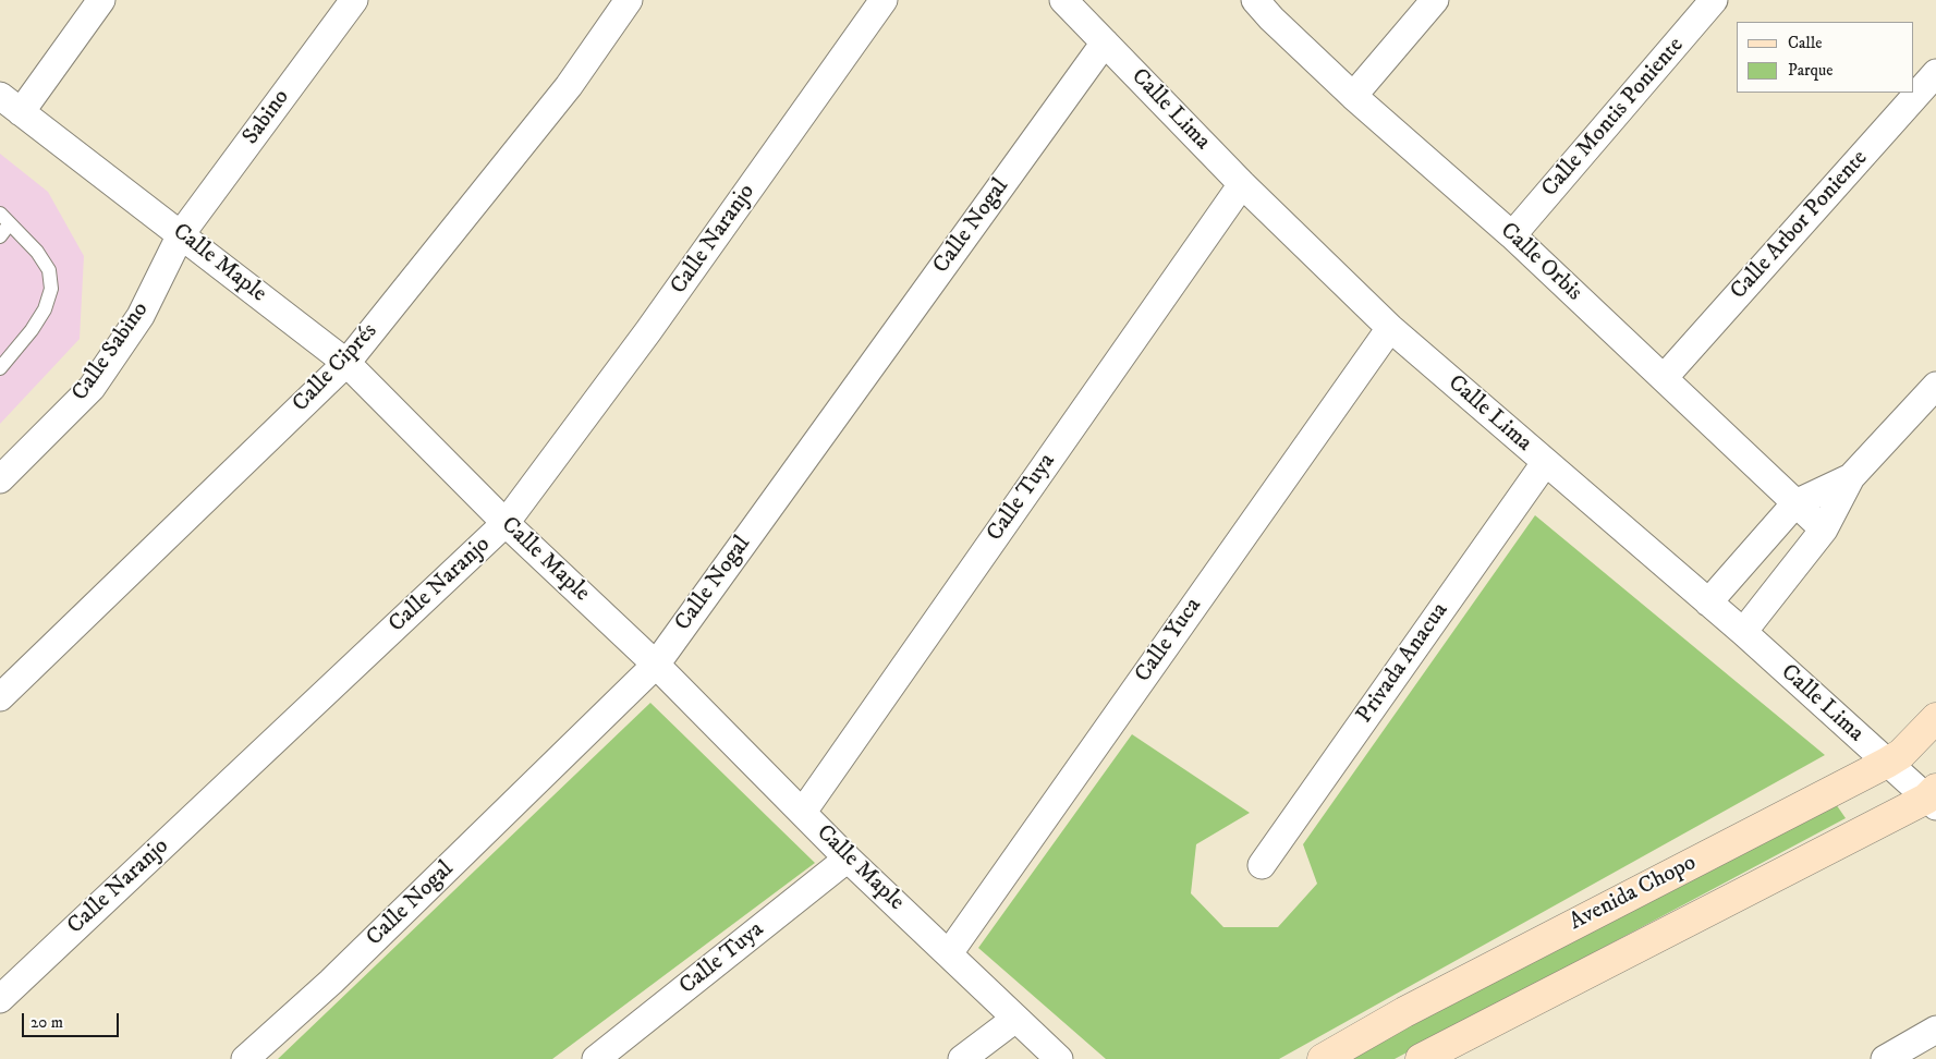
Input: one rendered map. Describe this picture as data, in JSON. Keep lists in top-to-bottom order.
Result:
{
  "streets": {
    "street": [
      "Calle Lima",
      "Sabino",
      "Calle Montis Poniente",
      "Calle Arbor Poniente",
      "Calle Nogal",
      "Calle Naranjo",
      "Calle Orbis",
      "Calle Maple",
      "Calle Sabino",
      "Calle Ciprés",
      "Calle Tuya",
      "Calle Yuca",
      "Privada Anacua",
      "Avenida Chopo"
    ]
  },
  "crossings": [
    ["Calle Lima", "Calle Nogal"],
    ["Calle Lima", "Calle Tuya"],
    ["Calle Lima", "Calle Yuca"],
    ["Calle Lima", "Privada Anacua"],
    ["Calle Lima", "Avenida Chopo"],
    ["Sabino", "Calle Maple"],
    ["Sabino", "Calle Sabino"],
    ["Calle Montis Poniente", "Calle Orbis"],
    ["Calle Arbor Poniente", "Calle Orbis"],
    ["Calle Nogal", "Calle Maple"],
    ["Calle Naranjo", "Calle Maple"],
    ["Calle Maple", "Calle Sabino"],
    ["Calle Maple", "Calle Ciprés"],
    ["Calle Maple", "Calle Tuya"],
    ["Calle Maple", "Calle Yuca"]
  ],
  "legend": ["Calle", "Parque"],
  "scale_bar": "20 m"
}
